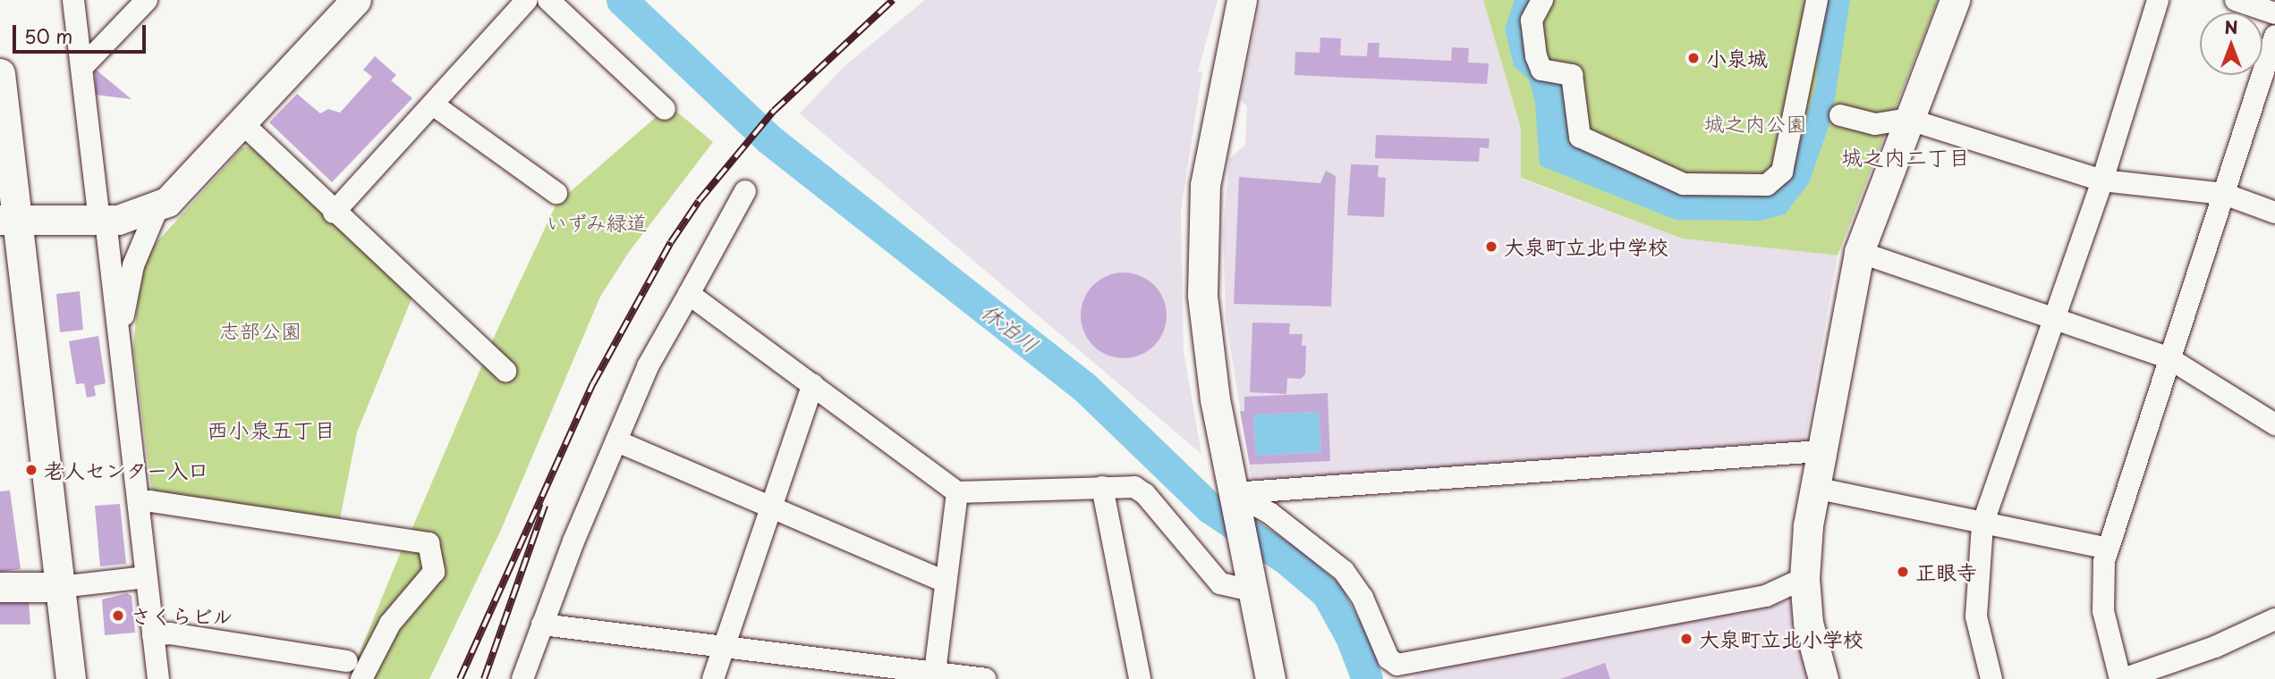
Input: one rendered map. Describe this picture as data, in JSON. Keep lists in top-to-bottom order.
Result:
{
  "districts": ["城之内二丁目", "西小泉五丁目"],
  "water": ["休泊川"],
  "parks": ["城之内公園", "いずみ緑道", "志部公園"],
  "places": [
    "小泉城",
    "大泉町立北中学校",
    "老人センター入口",
    "正眼寺",
    "さくらビル",
    "大泉町立北小学校"
  ],
  "scale_bar": "50 m",
  "north": "top"
}
